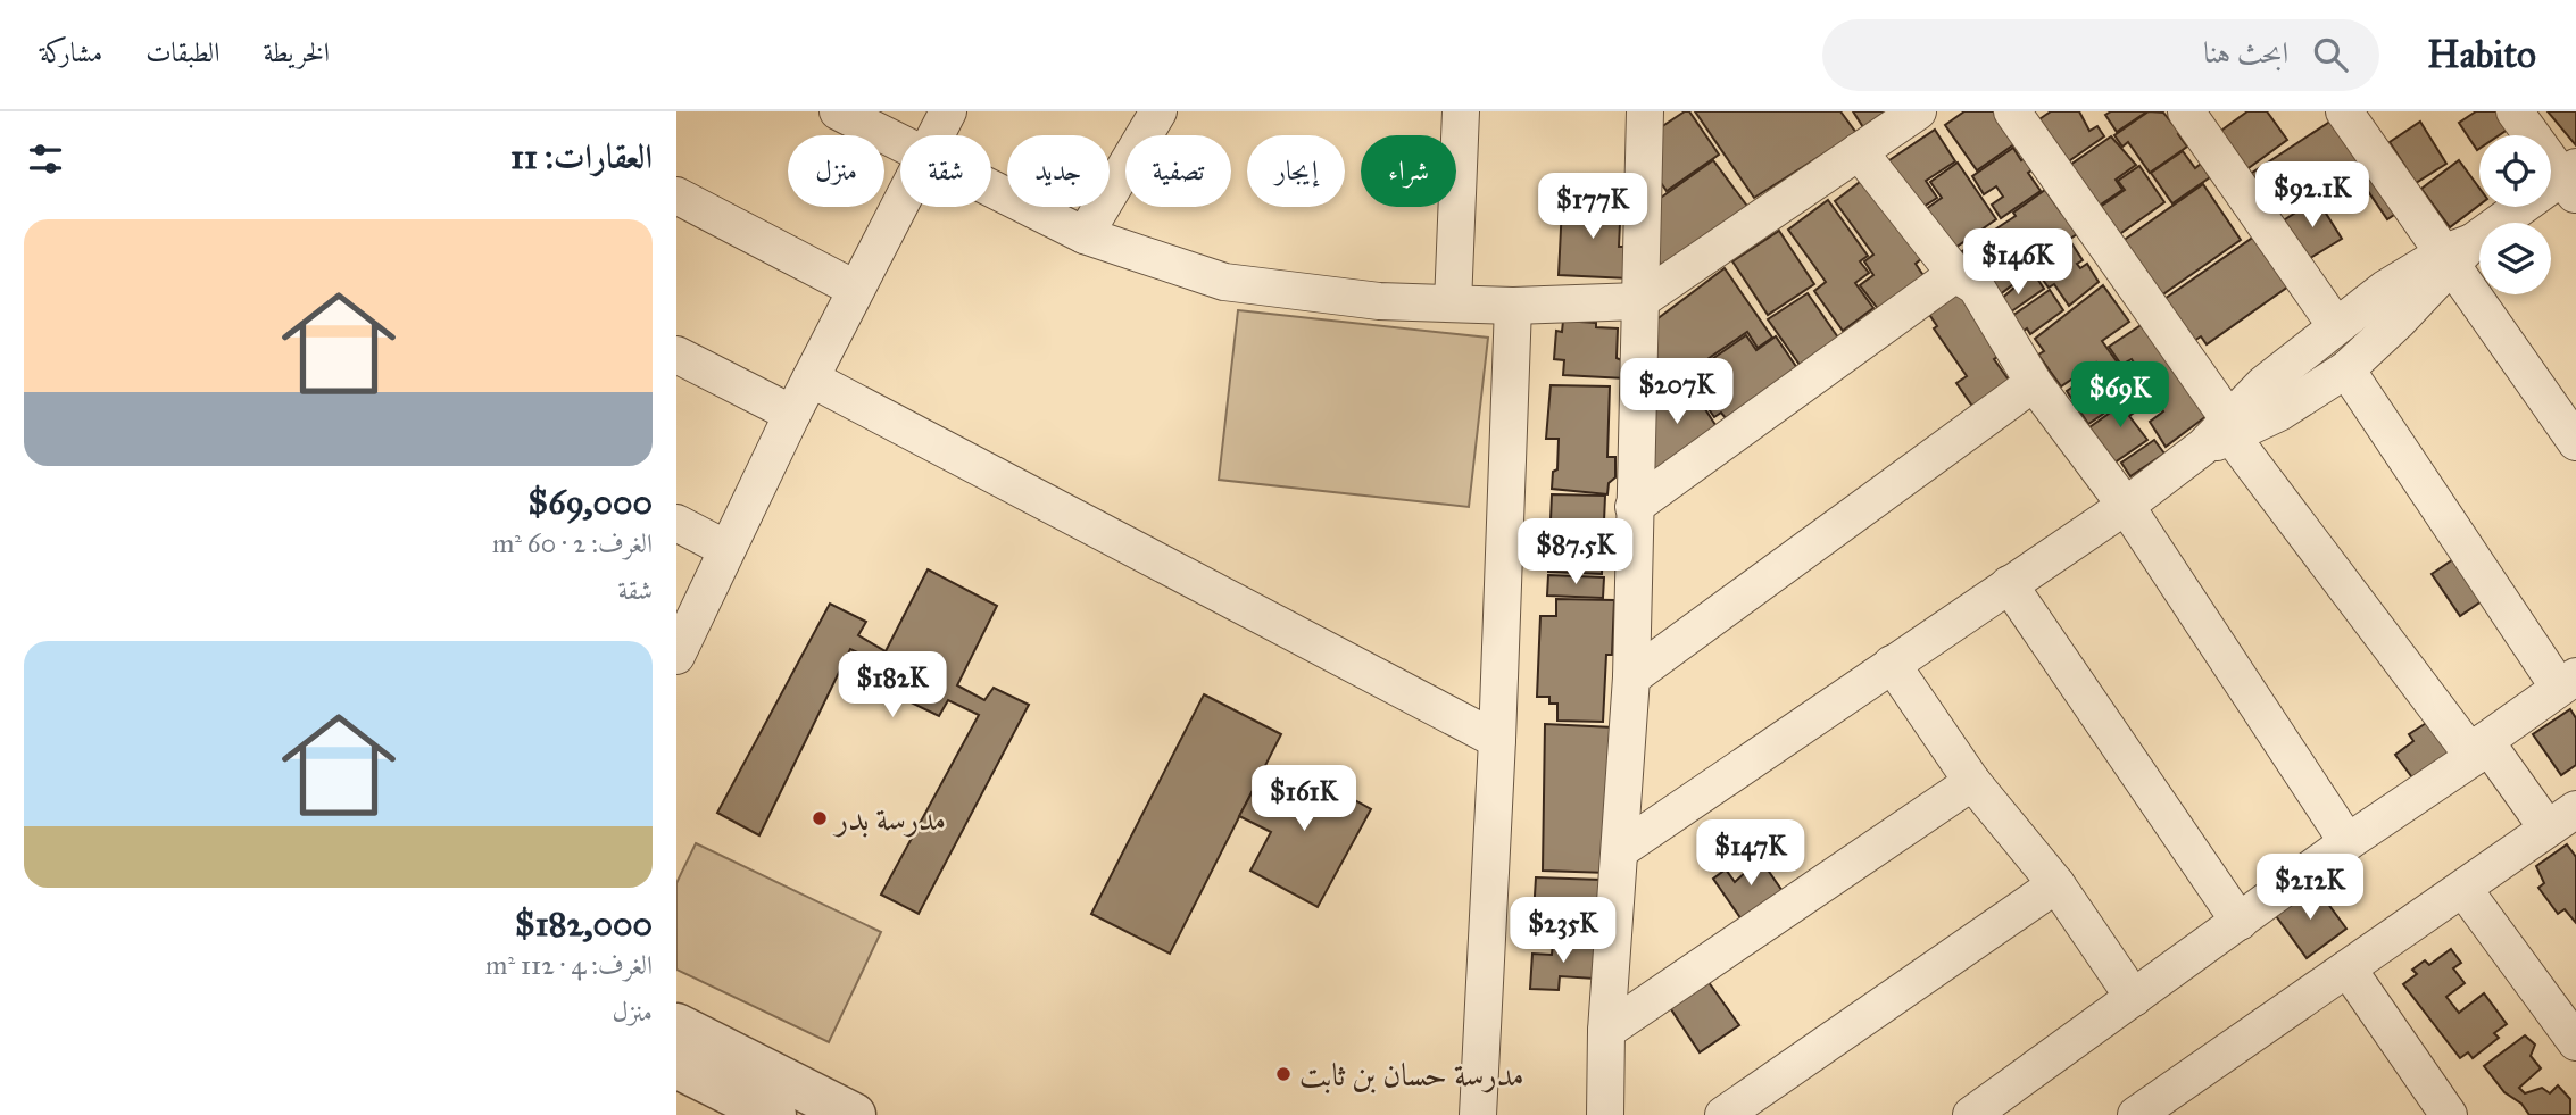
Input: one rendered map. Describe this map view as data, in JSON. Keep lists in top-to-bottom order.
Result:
{
  "places": ["مدرسة بدر", "مدرسة حسان بن ثابت"],
  "page": {
    "header": "Habito",
    "search": "ابحث هنا",
    "nav": ["الخريطة", "الطبقات", "مشاركة"],
    "heading": "العقارات: 11",
    "chip": [
      "شراء",
      "إيجار",
      "تصفية",
      "جديد",
      "شقة",
      "منزل"
    ],
    "price": [
      "$92.1K",
      "$177K",
      "$146K",
      "$207K",
      "$69K",
      "$87.5K",
      "$182K",
      "$161K",
      "$147K",
      "$212K",
      "$235K"
    ],
    "list": [
      {
        "name": "$69,000",
        "note": "الغرف: 2 · 60 m² · شقة"
      },
      {
        "name": "$182,000",
        "note": "الغرف: 4 · 112 m² · منزل"
      }
    ]
  }
}
